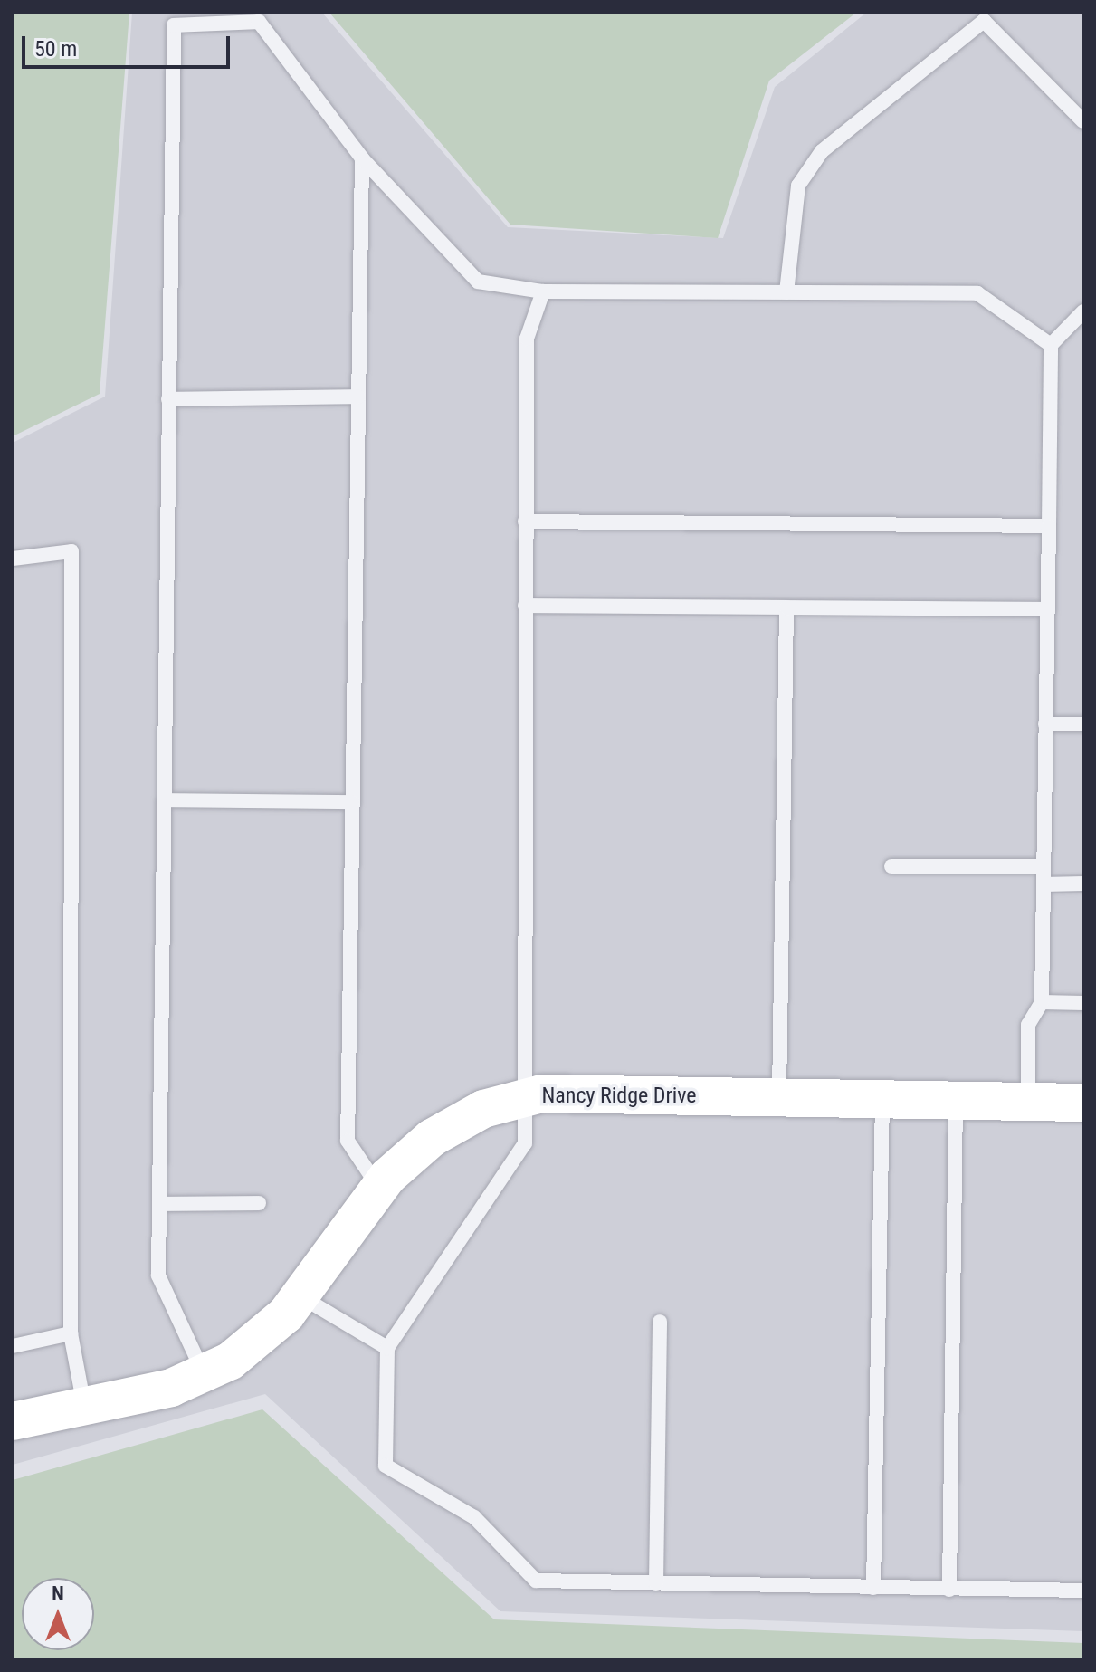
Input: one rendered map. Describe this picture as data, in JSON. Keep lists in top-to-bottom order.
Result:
{
  "streets": {
    "street": ["Nancy Ridge Drive"]
  },
  "scale_bar": "50 m",
  "north": "top"
}
